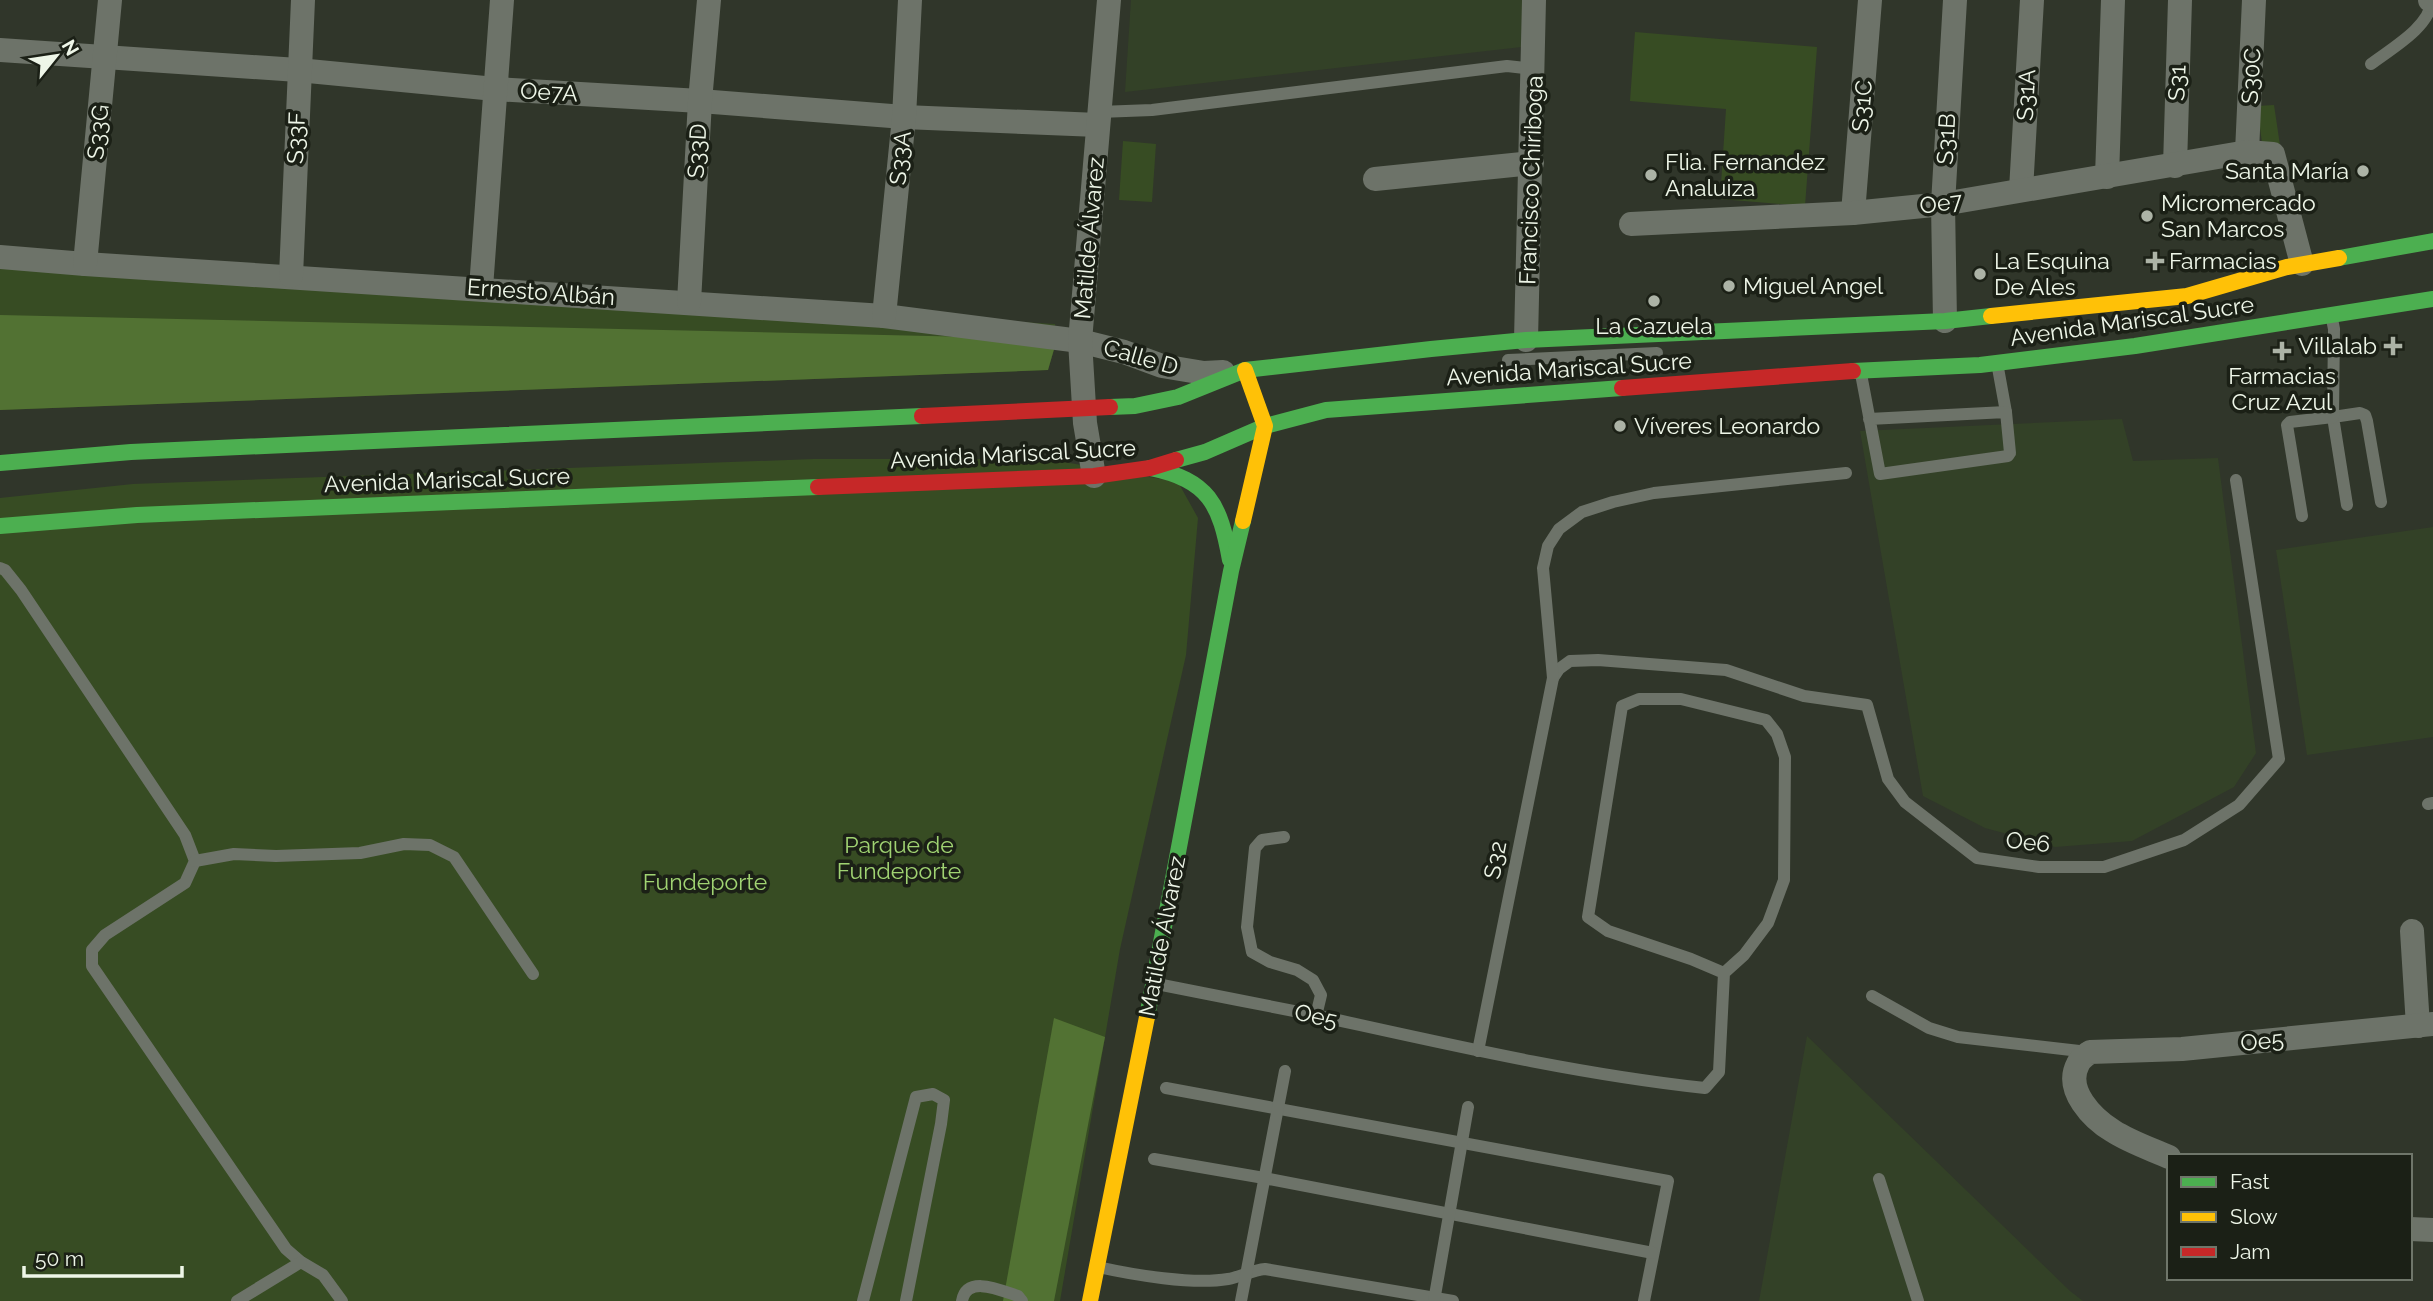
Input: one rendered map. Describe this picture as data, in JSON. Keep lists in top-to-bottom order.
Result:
{
  "streets": {
    "main road": ["Matilde Álvarez", "Avenida Mariscal Sucre"],
    "street": [
      "S30C",
      "S31",
      "Oe7A",
      "S31A",
      "S31C",
      "S33G",
      "S33F",
      "S31B",
      "S33D",
      "S33A",
      "Francisco Chiriboga",
      "Oe7",
      "Ernesto Albán",
      "Calle D",
      "Oe5"
    ],
    "lane": ["Oe6", "S32"]
  },
  "crossings": [
    ["S30C", "Oe7"],
    ["S31", "Oe7"],
    ["Oe7A", "S33G"],
    ["Oe7A", "S33F"],
    ["Oe7A", "S33D"],
    ["Oe7A", "S33A"],
    ["Oe7A", "Matilde Álvarez"],
    ["S31A", "Oe7"],
    ["S31C", "Oe7"],
    ["S33G", "Ernesto Albán"],
    ["S33F", "Ernesto Albán"],
    ["S31B", "Oe7"],
    ["S31B", "Avenida Mariscal Sucre"],
    ["S33D", "Ernesto Albán"],
    ["S33A", "Ernesto Albán"],
    ["Francisco Chiriboga", "Avenida Mariscal Sucre"],
    ["Matilde Álvarez", "Ernesto Albán"],
    ["Matilde Álvarez", "Avenida Mariscal Sucre"],
    ["Matilde Álvarez", "Calle D"],
    ["Matilde Álvarez", "Oe5"],
    ["Ernesto Albán", "Calle D"],
    ["Avenida Mariscal Sucre", "Calle D"],
    ["Oe6", "S32"],
    ["S32", "Oe5"]
  ],
  "parks": ["Parque de Fundeporte", "Fundeporte"],
  "places": {
    "other": [
      "Santa María",
      "Flia. Fernandez Analuiza",
      "Micromercado San Marcos",
      "La Esquina De Ales",
      "Miguel Angel",
      "La Cazuela",
      "Víveres Leonardo"
    ],
    "health": ["Farmacias", "Villalab", "Farmacias Cruz Azul"]
  },
  "legend": ["Fast", "Slow", "Jam"],
  "scale_bar": "50 m",
  "north": "top right"
}
